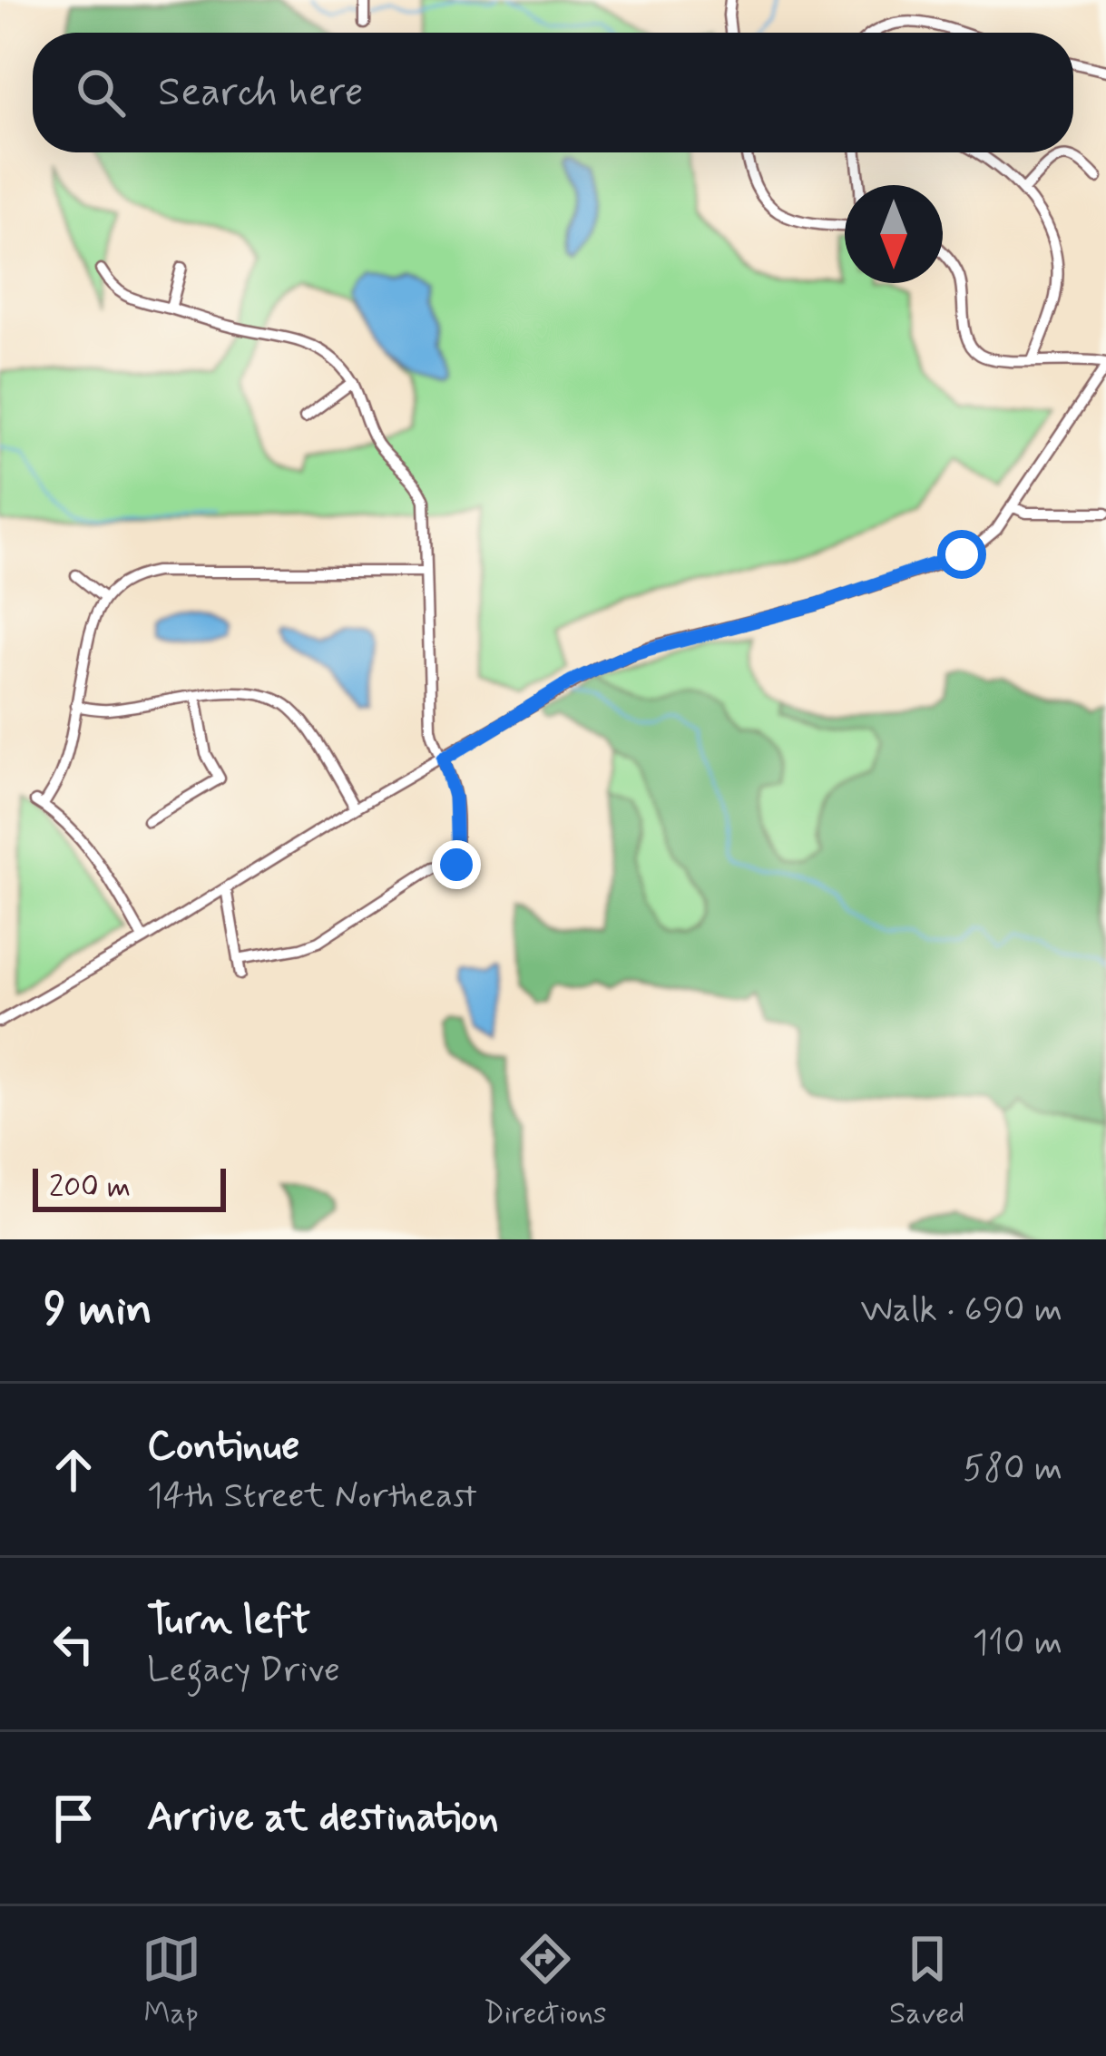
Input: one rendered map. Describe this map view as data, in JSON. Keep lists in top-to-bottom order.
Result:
{
  "scale_bar": "200 m",
  "north": "bottom",
  "page": {
    "search": "Search here",
    "scale": "200 m",
    "heading": ["9 min", "Walk · 690 m"],
    "list": [
      ["Continue", "14th Street Northeast", "580 m"],
      ["Turn left", "Legacy Drive", "110 m"],
      "Arrive at destination"
    ],
    "nav": ["Map", "Directions", "Saved"]
  }
}
